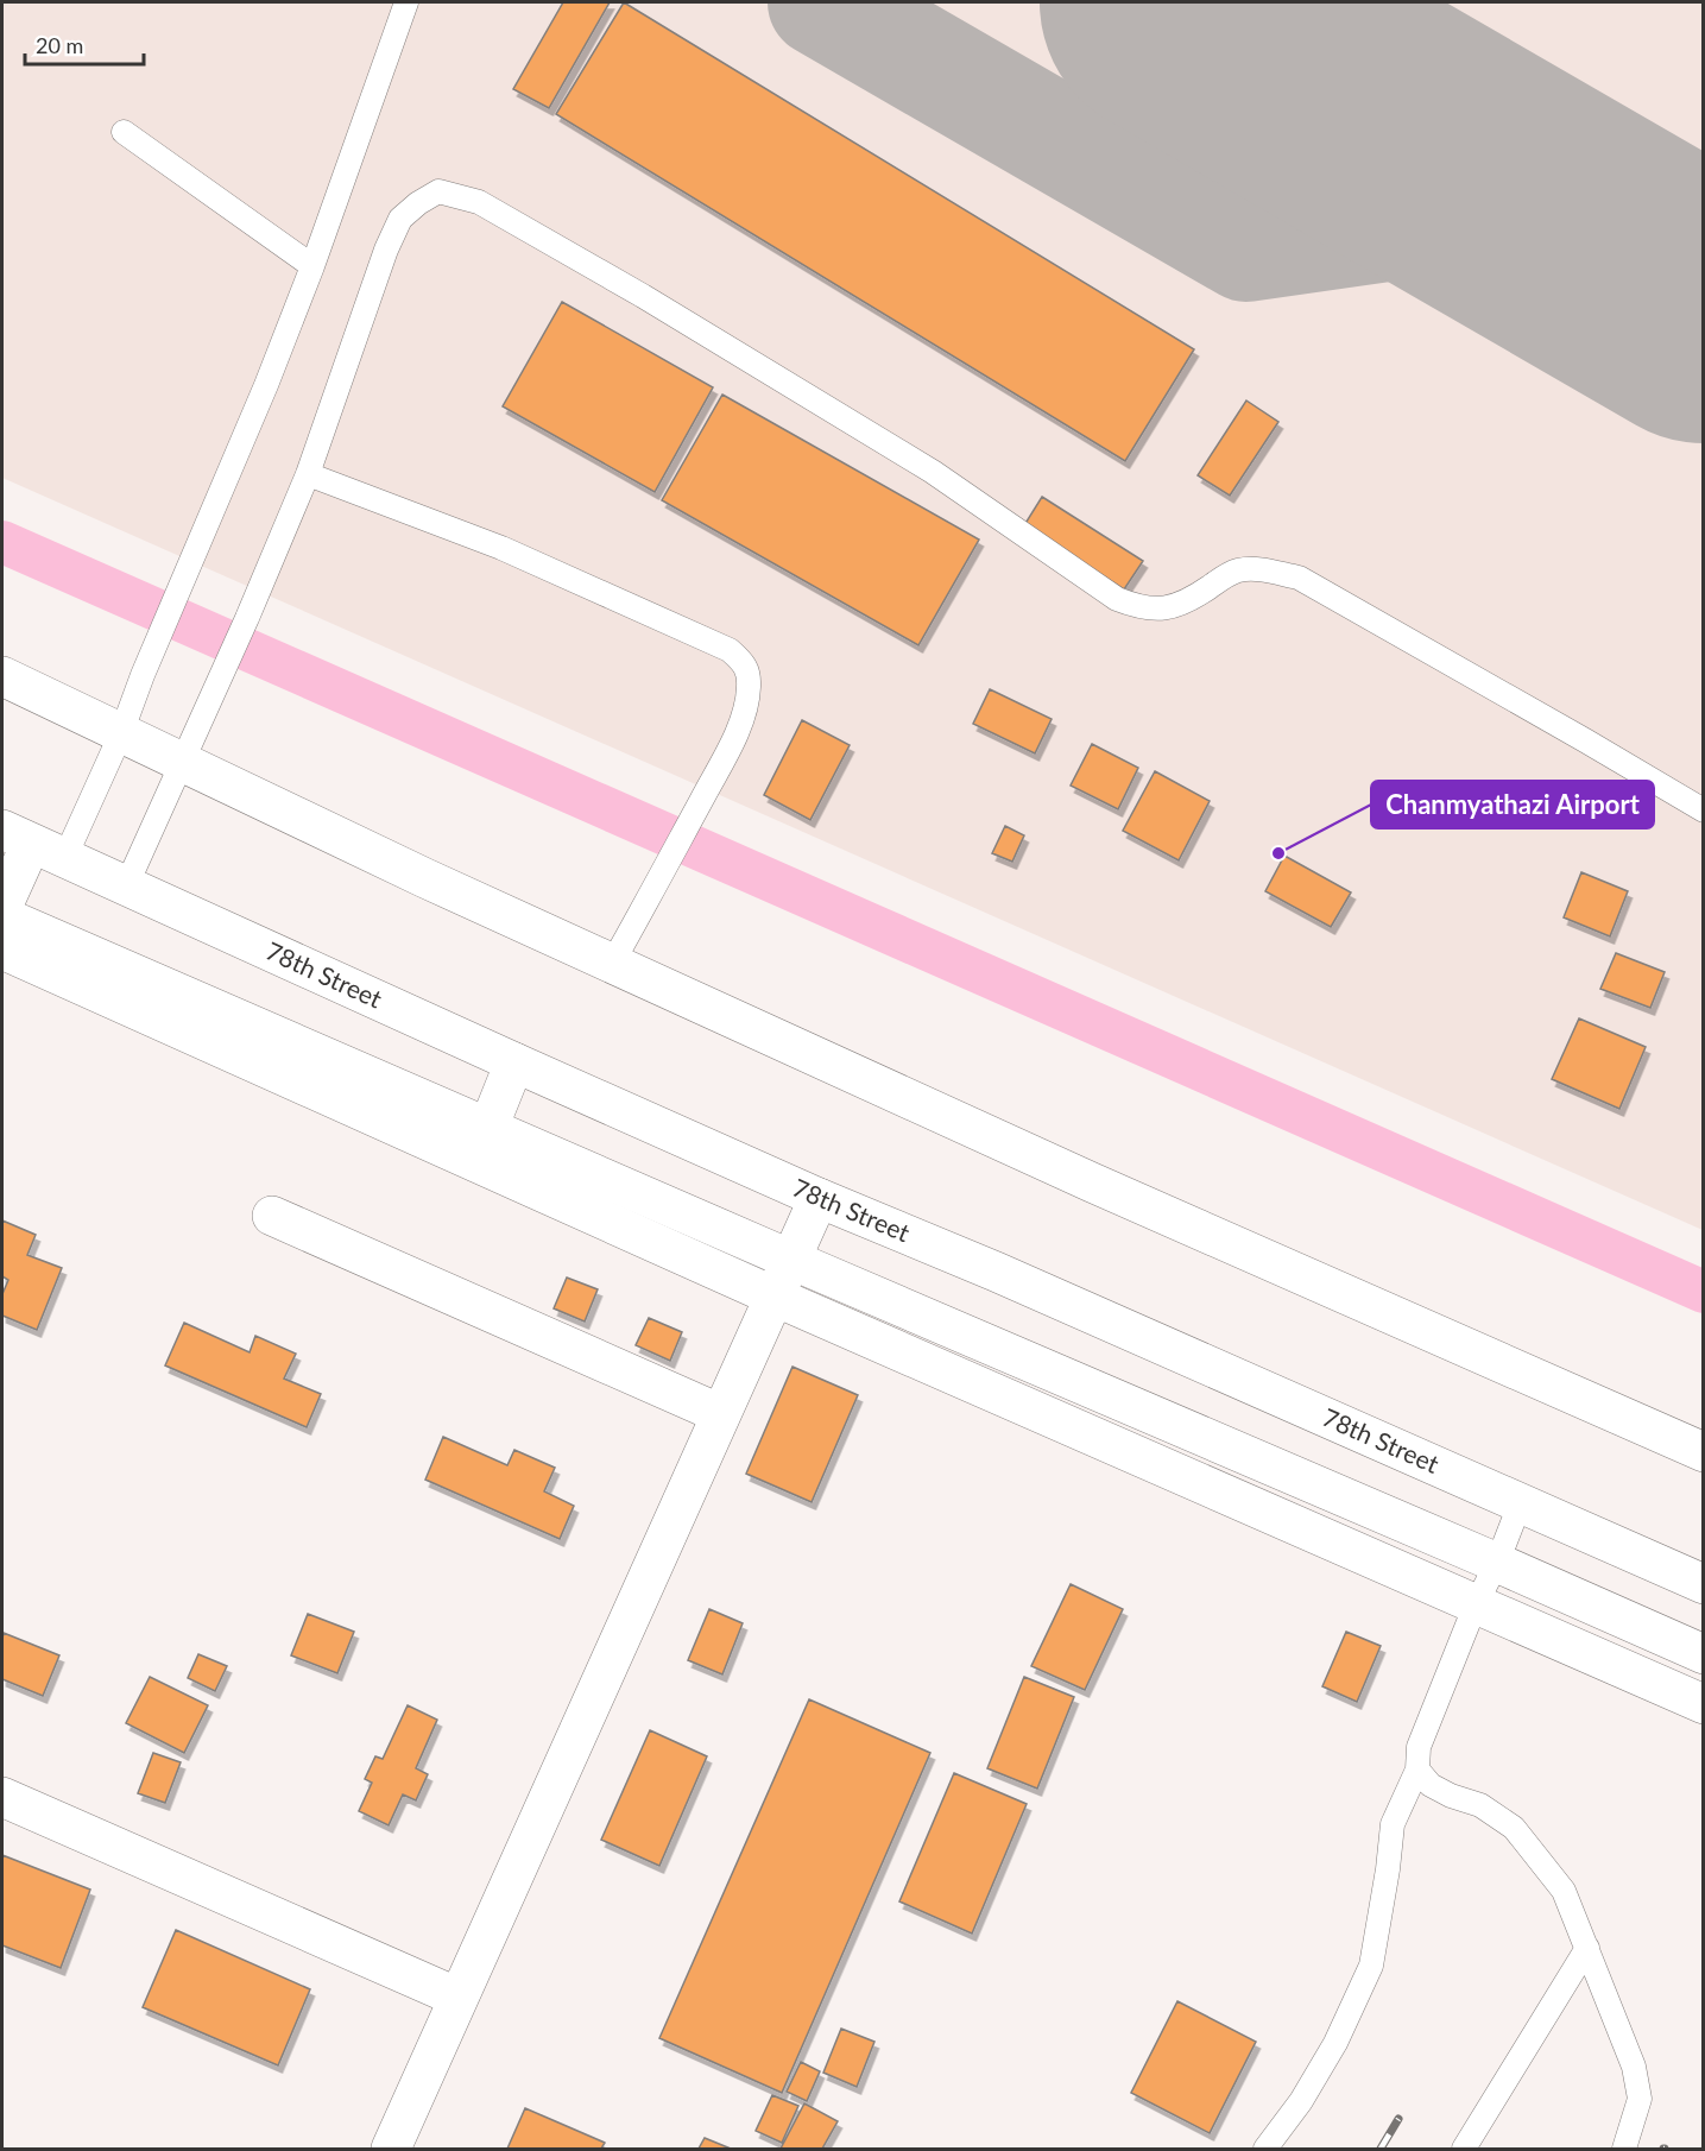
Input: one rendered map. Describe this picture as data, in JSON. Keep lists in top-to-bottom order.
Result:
{
  "streets": {
    "main road": ["78th Street"]
  },
  "places": ["Chanmyathazi Airport"],
  "scale_bar": "20 m"
}
